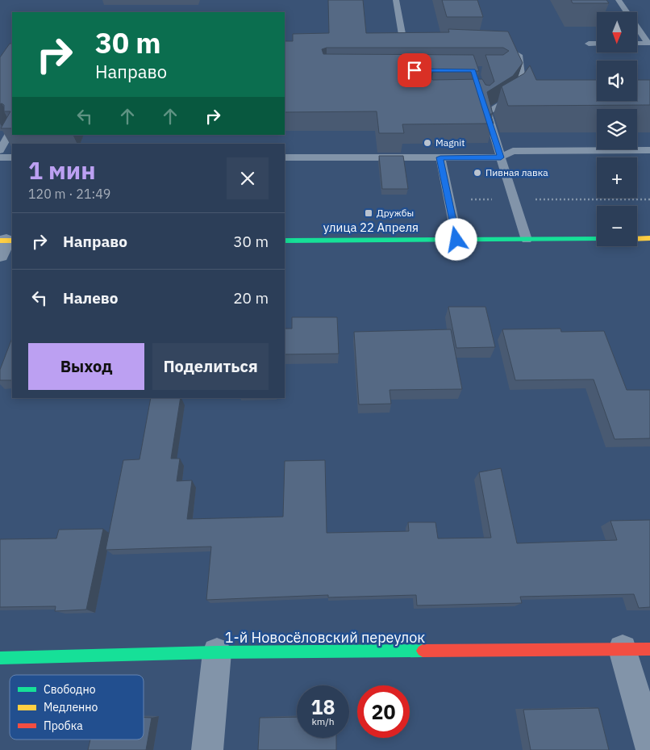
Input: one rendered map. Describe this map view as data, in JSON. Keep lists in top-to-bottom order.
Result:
{
  "streets": {
    "street": ["улица 22 Апреля", "1-й Новосёловский переулок"]
  },
  "places": {
    "other": ["Magnit", "Пивная лавка"],
    "transit": ["Дружбы"]
  },
  "legend": ["Свободно", "Медленно", "Пробка"],
  "north": "bottom",
  "page": {
    "map_buttons": ["+", "−"],
    "turn": ["30 m", "Направо"],
    "heading": ["1 мин", "120 m · 21:49"],
    "list": [
      {
        "name": "Направо",
        "value": "30 m"
      },
      {
        "name": "Налево",
        "value": "20 m"
      }
    ],
    "buttons": ["Выход", "Поделиться"],
    "speed": "18 km/h",
    "limit": "20"
  }
}
